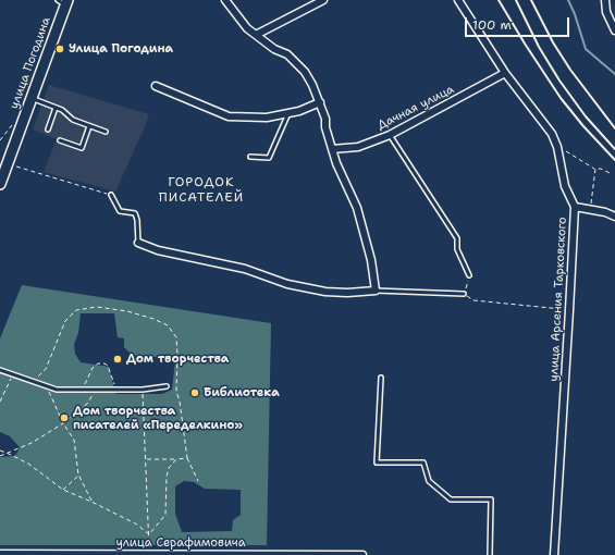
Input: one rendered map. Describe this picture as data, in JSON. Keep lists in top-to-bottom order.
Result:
{
  "streets": {
    "main road": ["улица Погодина"],
    "street": ["Дачная улица", "улица Арсения Тарковского", "улица Серафимовича"]
  },
  "crossings": [
    ["Дачная улица", "улица Арсения Тарковского"]
  ],
  "districts": ["ГОРОДОК ПИСАТЕЛЕЙ"],
  "places": [
    "Улица Погодина",
    "Дом творчества",
    "Библиотека",
    "Дом творчества писателей «Переделкино»"
  ],
  "scale_bar": "100 m"
}
